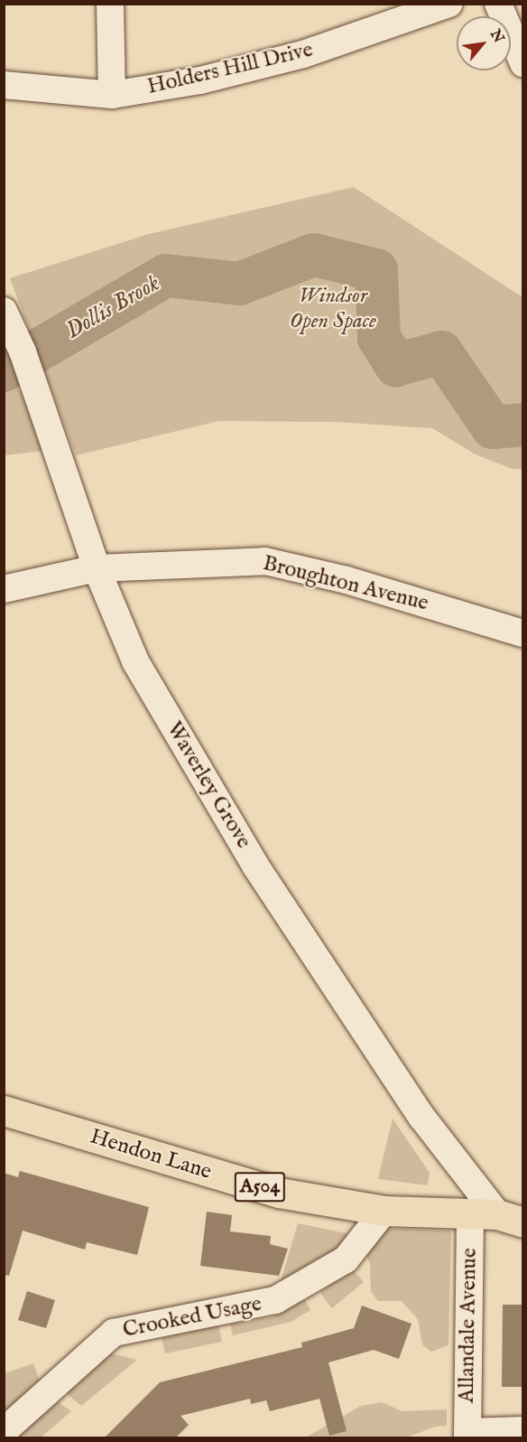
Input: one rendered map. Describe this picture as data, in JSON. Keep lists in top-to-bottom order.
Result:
{
  "streets": {
    "main road": ["Hendon Lane", "A504"],
    "street": [
      "Holders Hill Drive",
      "Broughton Avenue",
      "Waverley Grove",
      "Crooked Usage",
      "Allandale Avenue"
    ]
  },
  "crossings": [
    ["Broughton Avenue", "Waverley Grove"],
    ["Waverley Grove", "Hendon Lane"],
    ["Waverley Grove", "Allandale Avenue"],
    ["Hendon Lane", "Crooked Usage"],
    ["Hendon Lane", "Allandale Avenue"]
  ],
  "water": ["Dollis Brook"],
  "parks": ["Windsor Open Space"],
  "north": "top right"
}
